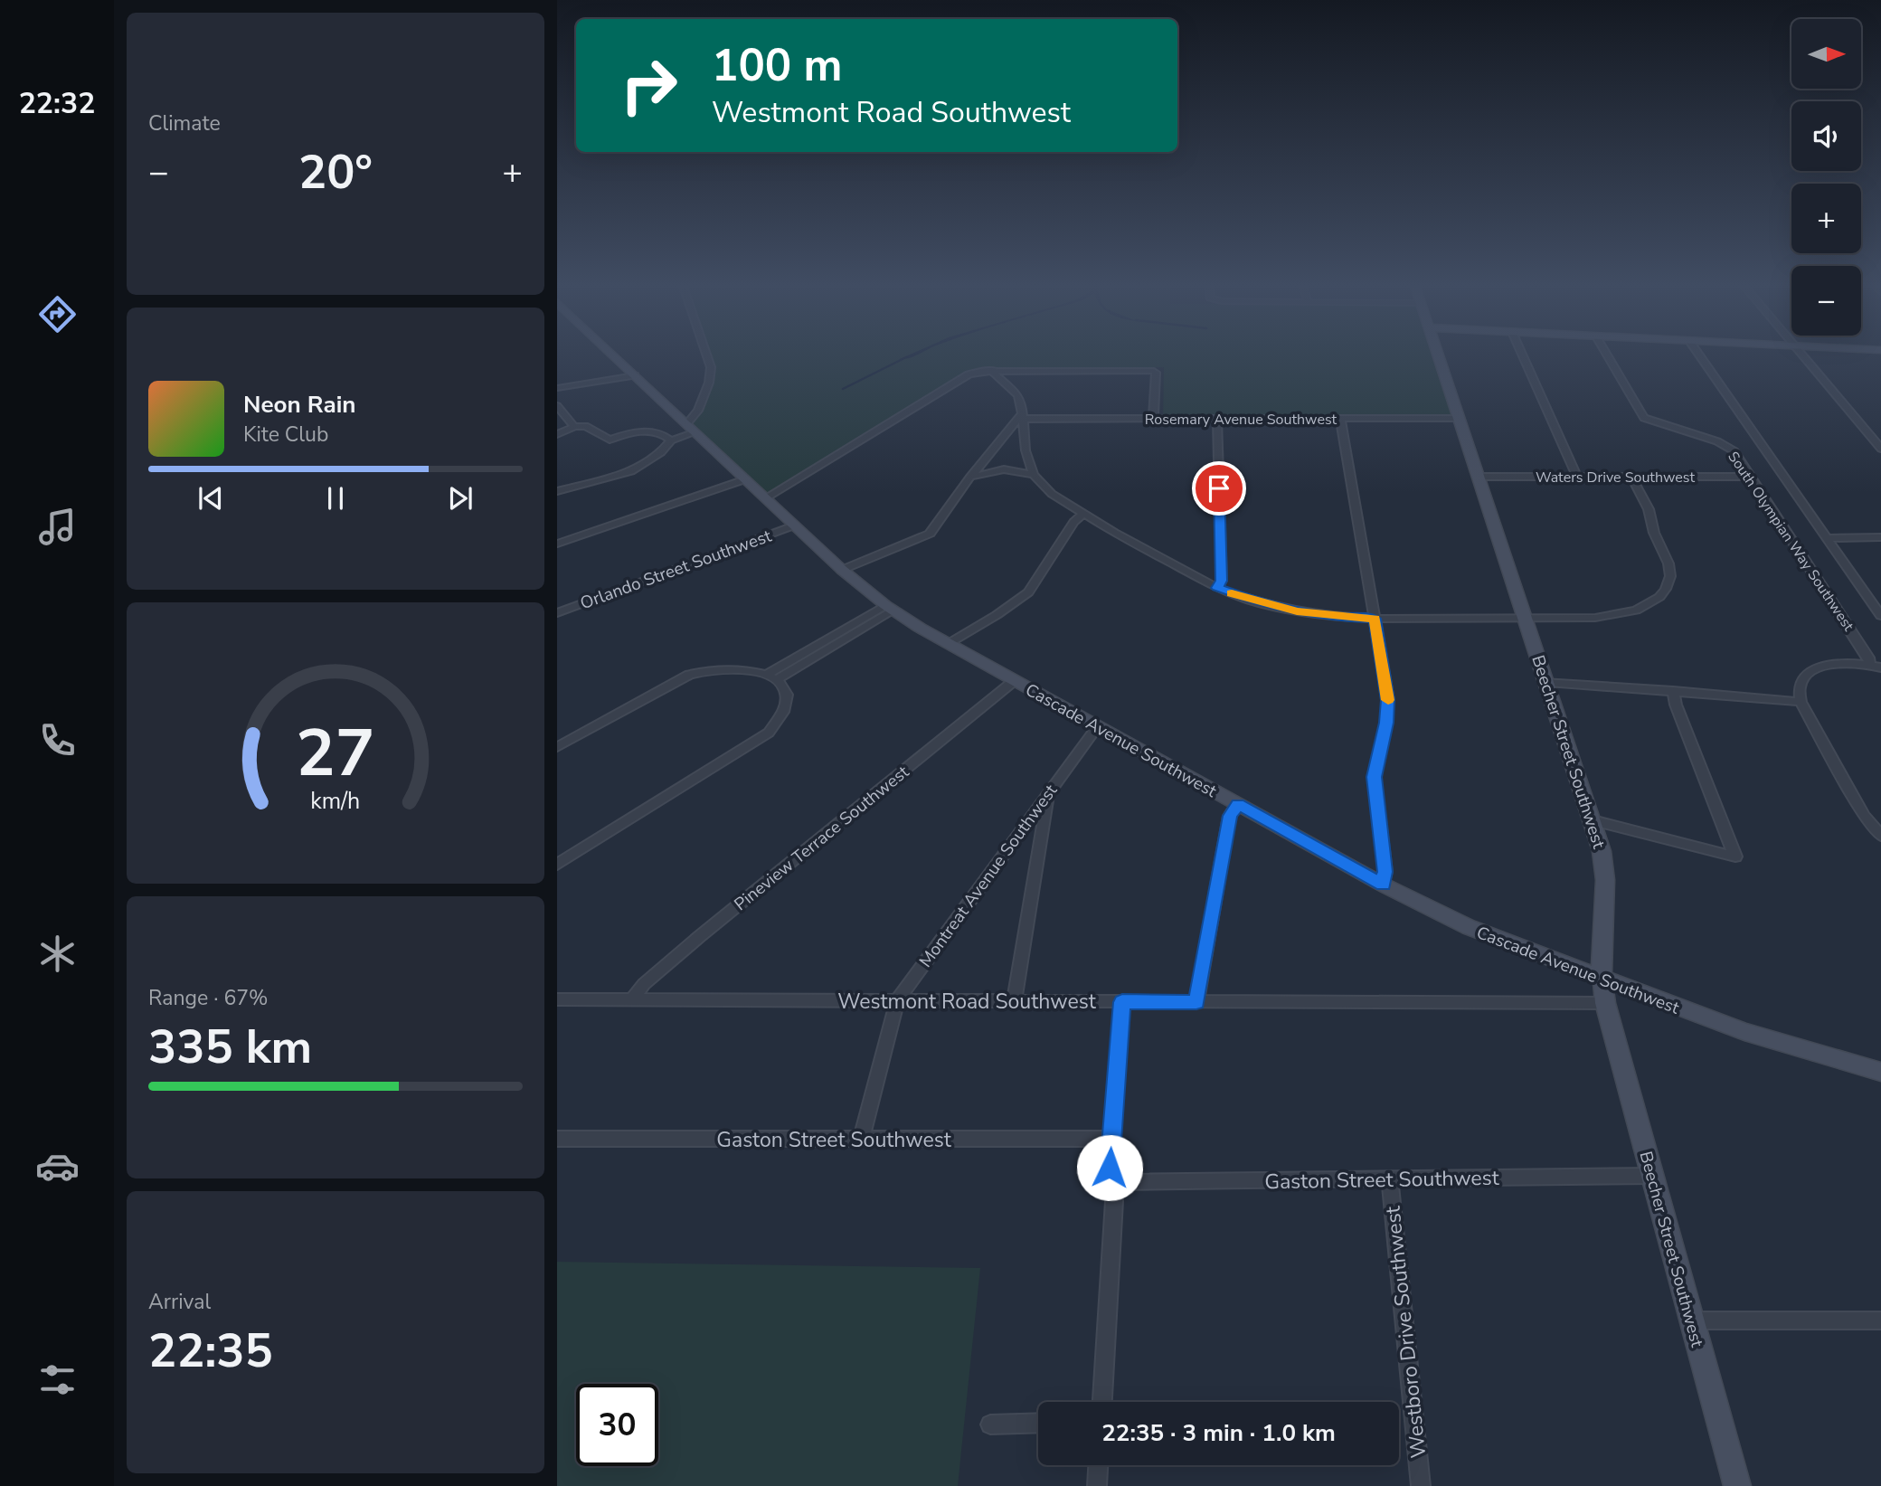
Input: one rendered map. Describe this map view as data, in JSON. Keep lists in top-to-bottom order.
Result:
{
  "streets": {
    "street": [
      "Rosemary Avenue Southwest",
      "Waters Drive Southwest",
      "South Olympian Way Southwest",
      "Orlando Street Southwest",
      "Cascade Avenue Southwest",
      "Beecher Street Southwest",
      "Pineview Terrace Southwest",
      "Montreat Avenue Southwest",
      "Westmont Road Southwest",
      "Gaston Street Southwest",
      "Westboro Drive Southwest"
    ]
  },
  "crossings": [
    ["Rosemary Avenue Southwest", "Beecher Street Southwest"],
    ["Waters Drive Southwest", "South Olympian Way Southwest"],
    ["Waters Drive Southwest", "Beecher Street Southwest"],
    ["Orlando Street Southwest", "Cascade Avenue Southwest"],
    ["Cascade Avenue Southwest", "Beecher Street Southwest"],
    ["Cascade Avenue Southwest", "Pineview Terrace Southwest"],
    ["Cascade Avenue Southwest", "Montreat Avenue Southwest"],
    ["Beecher Street Southwest", "Westmont Road Southwest"],
    ["Beecher Street Southwest", "Gaston Street Southwest"],
    ["Pineview Terrace Southwest", "Westmont Road Southwest"],
    ["Montreat Avenue Southwest", "Westmont Road Southwest"],
    ["Montreat Avenue Southwest", "Gaston Street Southwest"],
    ["Gaston Street Southwest", "Westboro Drive Southwest"]
  ],
  "north": "right",
  "page": {
    "tabs": "22:32",
    "tile": [
      "Climate",
      ["Range · 67%", "335 km"],
      ["Arrival", "22:35"]
    ],
    "map_buttons": ["+", "−"],
    "turn": ["100 m", "Westmont Road Southwest"],
    "heat": ["−", "20°", "+"],
    "song": ["Neon Rain", "Kite Club"],
    "limit": "30",
    "trip": "22:35 · 3 min · 1.0 km",
    "gauge": ["27", "km/h"]
  }
}
